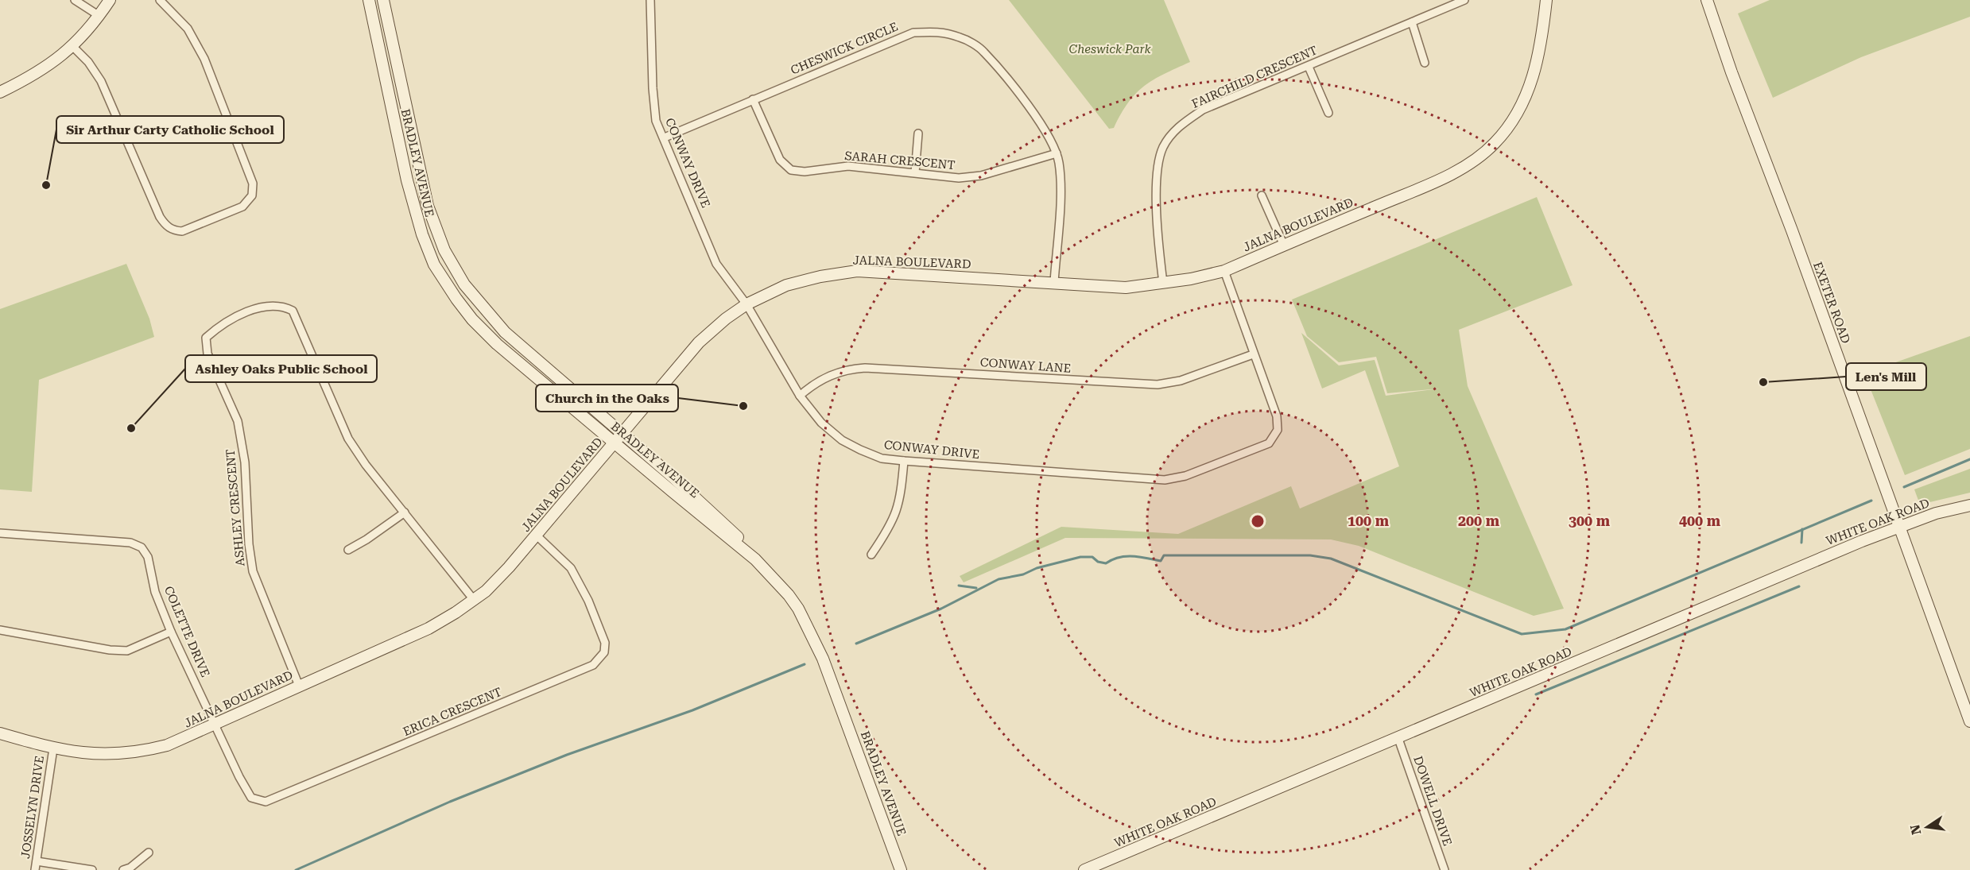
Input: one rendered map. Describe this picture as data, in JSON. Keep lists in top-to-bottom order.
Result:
{
  "streets": {
    "street": [
      "CHESWICK CIRCLE",
      "FAIRCHILD CRESCENT",
      "SARAH CRESCENT",
      "BRADLEY AVENUE",
      "CONWAY DRIVE",
      "JALNA BOULEVARD",
      "EXETER ROAD",
      "CONWAY LANE",
      "ASHLEY CRESCENT",
      "WHITE OAK ROAD",
      "COLETTE DRIVE",
      "ERICA CRESCENT",
      "DOWELL DRIVE",
      "JOSSELYN DRIVE"
    ]
  },
  "crossings": [
    ["CHESWICK CIRCLE", "SARAH CRESCENT"],
    ["CHESWICK CIRCLE", "CONWAY DRIVE"],
    ["CHESWICK CIRCLE", "JALNA BOULEVARD"],
    ["FAIRCHILD CRESCENT", "JALNA BOULEVARD"],
    ["BRADLEY AVENUE", "JALNA BOULEVARD"],
    ["CONWAY DRIVE", "JALNA BOULEVARD"],
    ["CONWAY DRIVE", "CONWAY LANE"],
    ["JALNA BOULEVARD", "ASHLEY CRESCENT"],
    ["JALNA BOULEVARD", "COLETTE DRIVE"],
    ["JALNA BOULEVARD", "ERICA CRESCENT"],
    ["JALNA BOULEVARD", "JOSSELYN DRIVE"],
    ["EXETER ROAD", "WHITE OAK ROAD"],
    ["WHITE OAK ROAD", "DOWELL DRIVE"],
    ["COLETTE DRIVE", "ERICA CRESCENT"]
  ],
  "parks": ["Cheswick Park"],
  "places": [
    "Sir Arthur Carty Catholic School",
    "Len's Mill",
    "Church in the Oaks",
    "Ashley Oaks Public School"
  ],
  "north": "left",
  "rings": [
    "100 m",
    "200 m",
    "300 m",
    "400 m"
  ]
}
